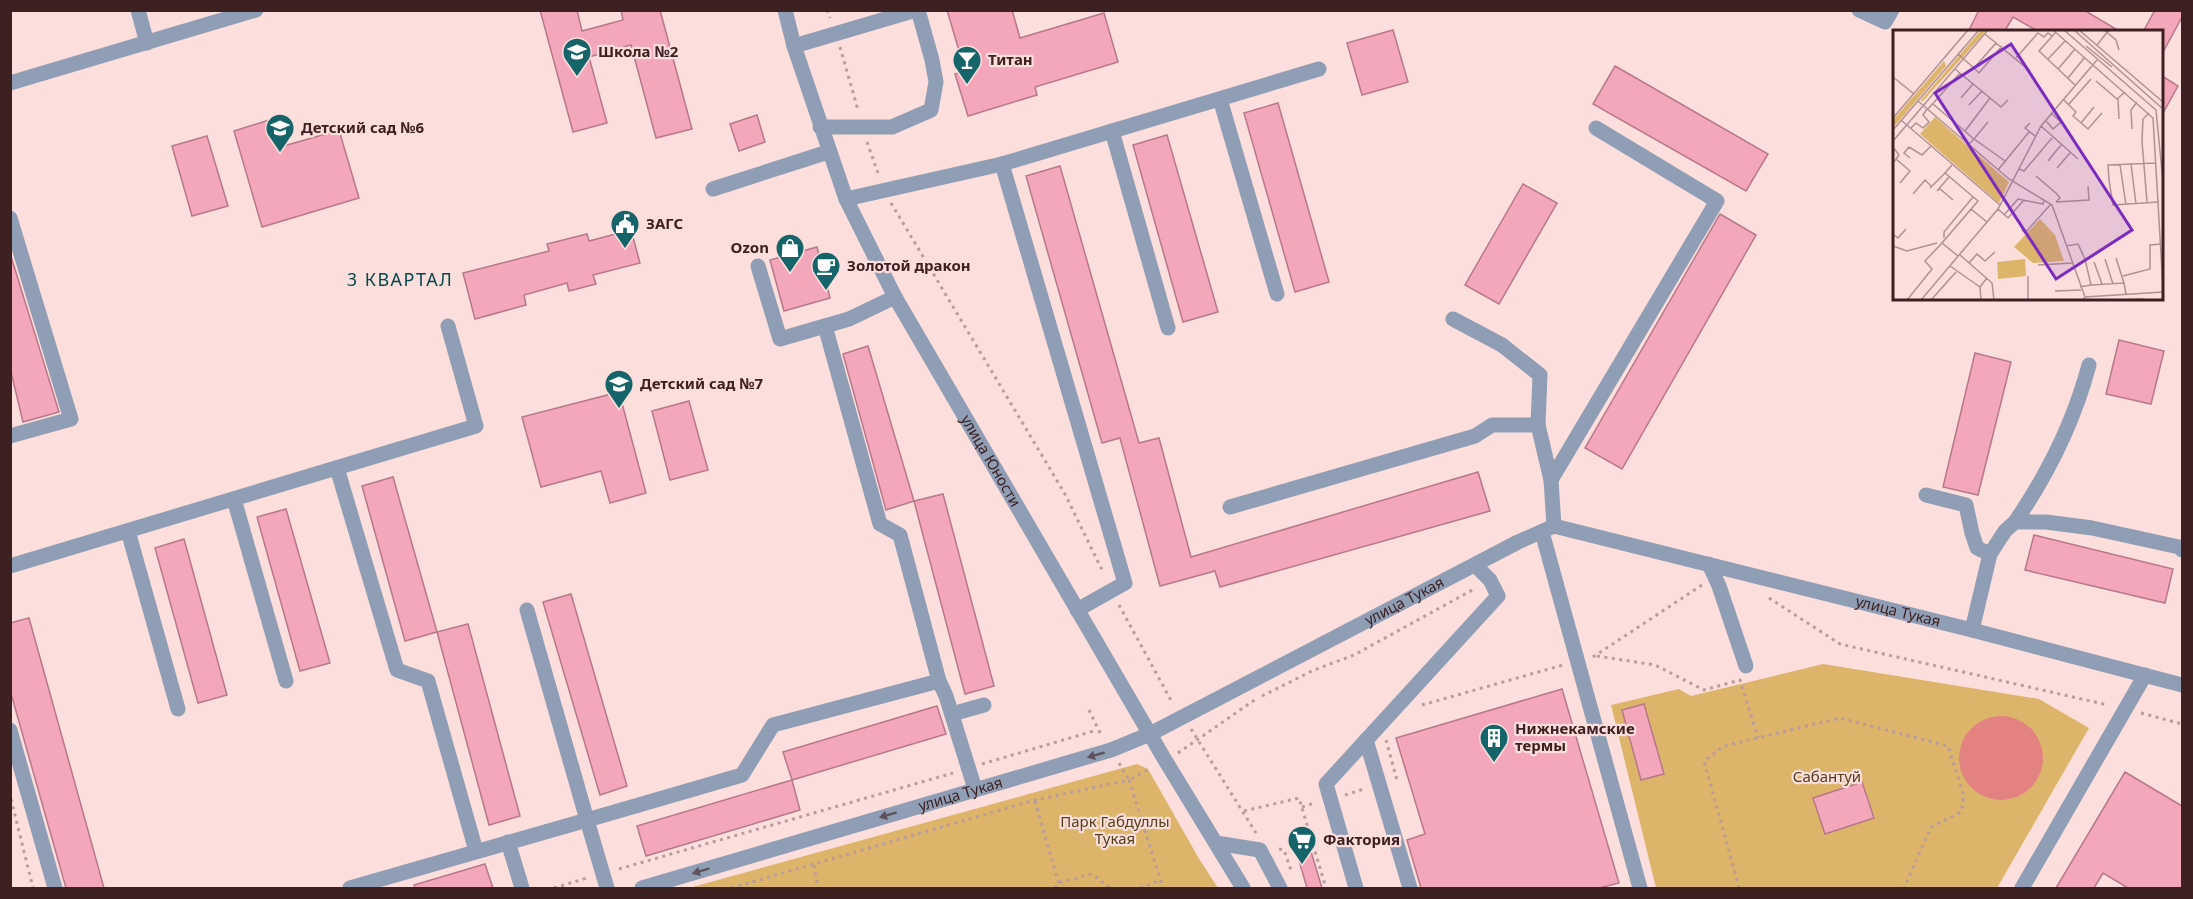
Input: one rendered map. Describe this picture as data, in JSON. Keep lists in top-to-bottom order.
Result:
{
  "streets": {
    "street": ["улица Юности", "улица Тукая"]
  },
  "crossings": [
    ["улица Юности", "улица Тукая"]
  ],
  "districts": ["3 КВАРТАЛ"],
  "parks": ["Сабантуй", "Парк Габдуллы Тукая"],
  "places": {
    "school or university": ["Школа №2", "Детский сад №6", "Детский сад №7"],
    "bar": ["Титан"],
    "public building": ["ЗАГС"],
    "shop": ["Ozon"],
    "cafe": ["Золотой дракон"],
    "building": ["Нижнекамские термы"],
    "supermarket": ["Фактория"]
  }
}
